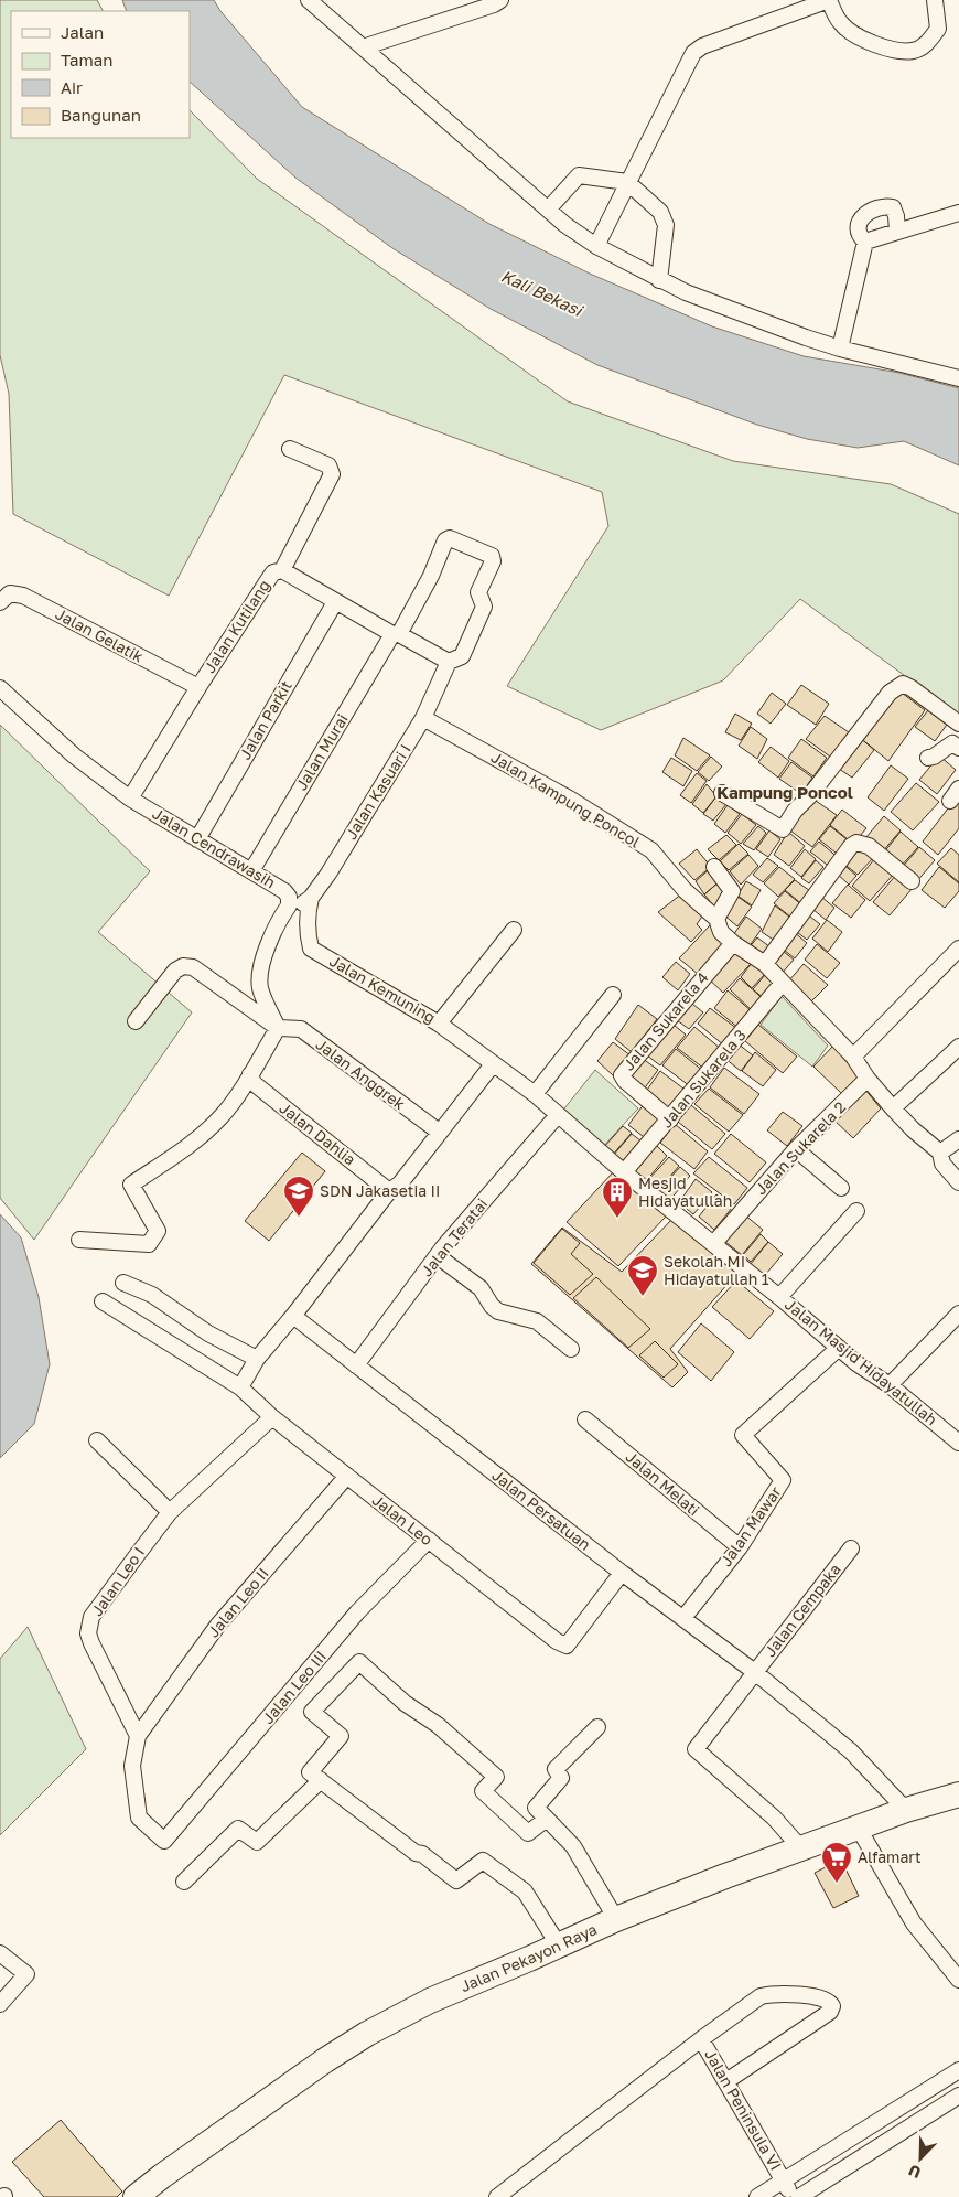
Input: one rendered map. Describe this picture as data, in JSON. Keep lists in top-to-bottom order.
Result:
{
  "streets": {
    "main road": ["Jalan Pekayon Raya"],
    "street": [
      "Jalan Kutilang",
      "Jalan Gelatik",
      "Jalan Parkit",
      "Jalan Murai",
      "Jalan Kasuari I",
      "Jalan Kampung Poncol",
      "Jalan Cendrawasih",
      "Jalan Kemuning",
      "Jalan Sukarela 4",
      "Jalan Anggrek",
      "Jalan Sukarela 3",
      "Jalan Dahlia",
      "Jalan Sukarela 2",
      "Jalan Teratai",
      "Jalan Masjid Hidayatullah",
      "Jalan Melati",
      "Jalan Persatuan",
      "Jalan Leo",
      "Jalan Mawar",
      "Jalan Leo I",
      "Jalan Leo II",
      "Jalan Cempaka",
      "Jalan Leo III",
      "Jalan Peninsula VI"
    ]
  },
  "crossings": [
    ["Jalan Kutilang", "Jalan Gelatik"],
    ["Jalan Kutilang", "Jalan Cendrawasih"],
    ["Jalan Parkit", "Jalan Cendrawasih"],
    ["Jalan Murai", "Jalan Kasuari I"],
    ["Jalan Murai", "Jalan Cendrawasih"],
    ["Jalan Kasuari I", "Jalan Kampung Poncol"],
    ["Jalan Kasuari I", "Jalan Kemuning"],
    ["Jalan Kampung Poncol", "Jalan Sukarela 4"],
    ["Jalan Kampung Poncol", "Jalan Sukarela 3"],
    ["Jalan Kampung Poncol", "Jalan Sukarela 2"],
    ["Jalan Kemuning", "Jalan Masjid Hidayatullah"],
    ["Jalan Sukarela 4", "Jalan Sukarela 3"],
    ["Jalan Sukarela 3", "Jalan Masjid Hidayatullah"],
    ["Jalan Sukarela 2", "Jalan Masjid Hidayatullah"],
    ["Jalan Teratai", "Jalan Masjid Hidayatullah"],
    ["Jalan Teratai", "Jalan Persatuan"],
    ["Jalan Masjid Hidayatullah", "Jalan Mawar"],
    ["Jalan Melati", "Jalan Mawar"],
    ["Jalan Persatuan", "Jalan Leo"],
    ["Jalan Persatuan", "Jalan Mawar"],
    ["Jalan Persatuan", "Jalan Cempaka"],
    ["Jalan Persatuan", "Jalan Pekayon Raya"],
    ["Jalan Leo", "Jalan Leo I"],
    ["Jalan Leo", "Jalan Leo II"],
    ["Jalan Leo", "Jalan Leo III"],
    ["Jalan Leo I", "Jalan Leo II"],
    ["Jalan Leo I", "Jalan Leo III"],
    ["Jalan Leo II", "Jalan Leo III"],
    ["Jalan Cempaka", "Jalan Pekayon Raya"]
  ],
  "districts": ["Kampung Poncol"],
  "water": ["Kali Bekasi"],
  "places": {
    "school or university": ["SDN Jakasetia II", "Sekolah MI Hidayatullah 1"],
    "building": ["Mesjid Hidayatullah"],
    "supermarket": ["Alfamart"]
  },
  "legend": [
    "Jalan",
    "Taman",
    "Air",
    "Bangunan"
  ],
  "north": "bottom left"
}
